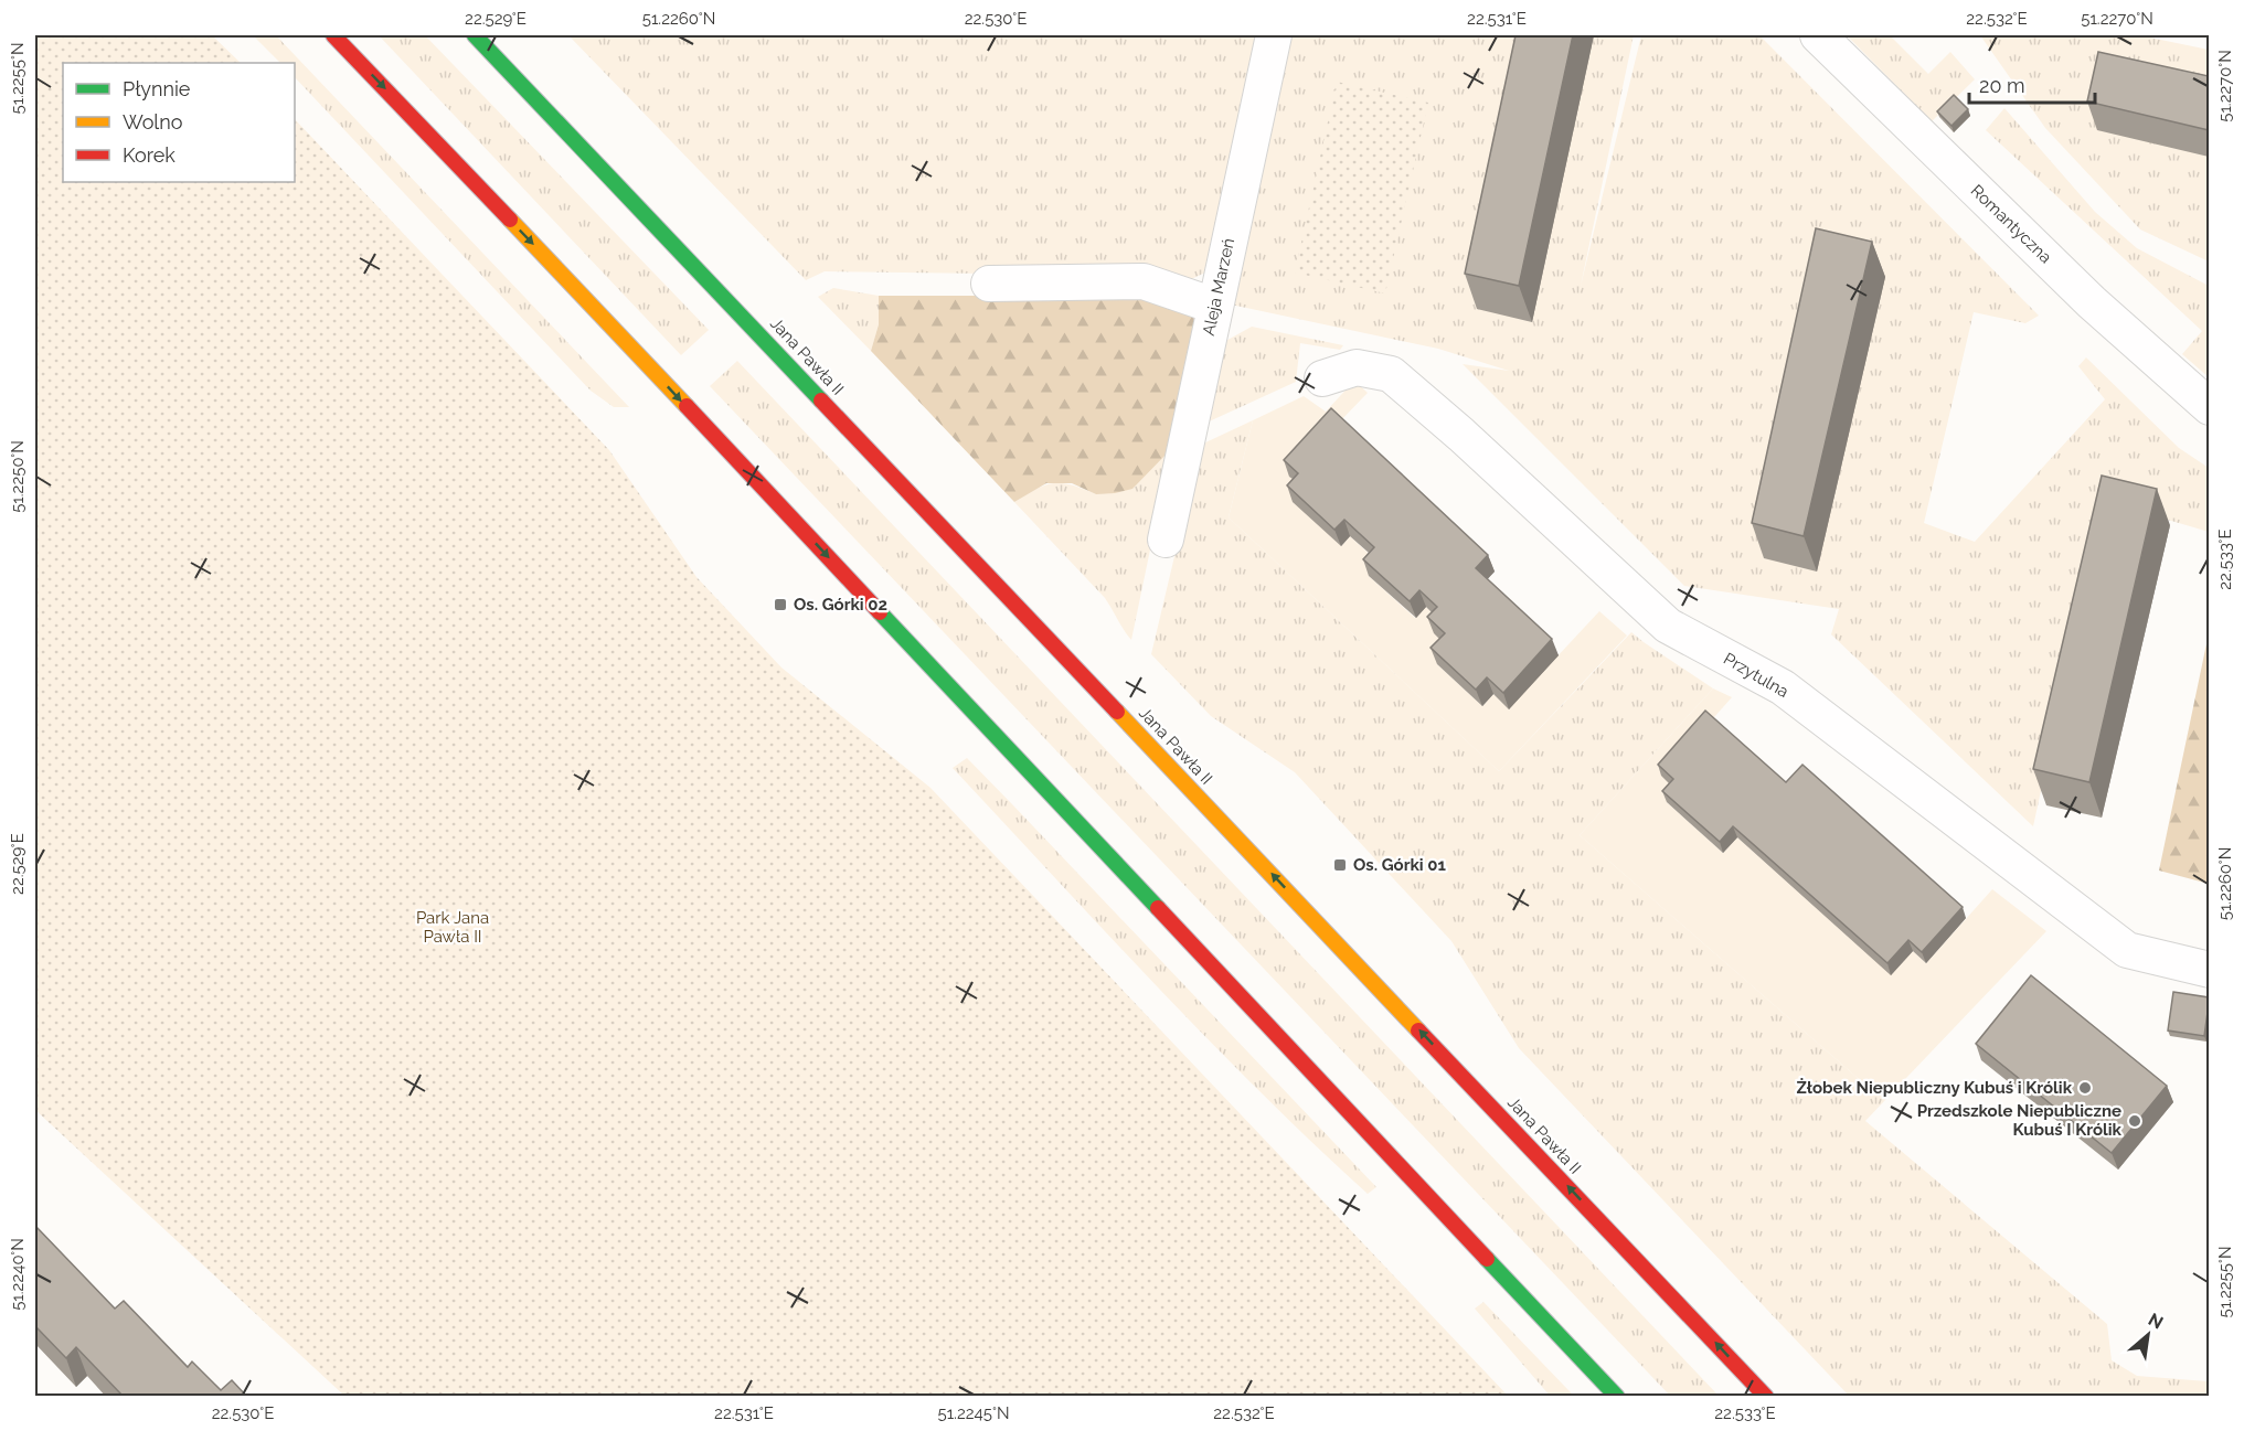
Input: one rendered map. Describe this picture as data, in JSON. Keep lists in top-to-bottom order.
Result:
{
  "streets": {
    "main road": ["Jana Pawła II"],
    "street": ["Romantyczna", "Aleja Marzeń", "Przytulna"]
  },
  "parks": ["Park Jana Pawła II"],
  "places": {
    "transit": ["Os. Górki 02", "Os. Górki 01"],
    "other": ["Żłobek Niepubliczny Kubuś i Królik", "Przedszkole Niepubliczne Kubuś I Królik"]
  },
  "legend": ["Płynnie", "Wolno", "Korek"],
  "scale_bar": "20 m",
  "north": "top right",
  "coordinates": [
    "22.529°E",
    "51.2260°N",
    "22.530°E",
    "22.531°E",
    "22.532°E",
    "51.2270°N",
    "51.2255°N",
    "51.2250°N",
    "22.533°E",
    "51.2240°N",
    "51.2245°N"
  ]
}
